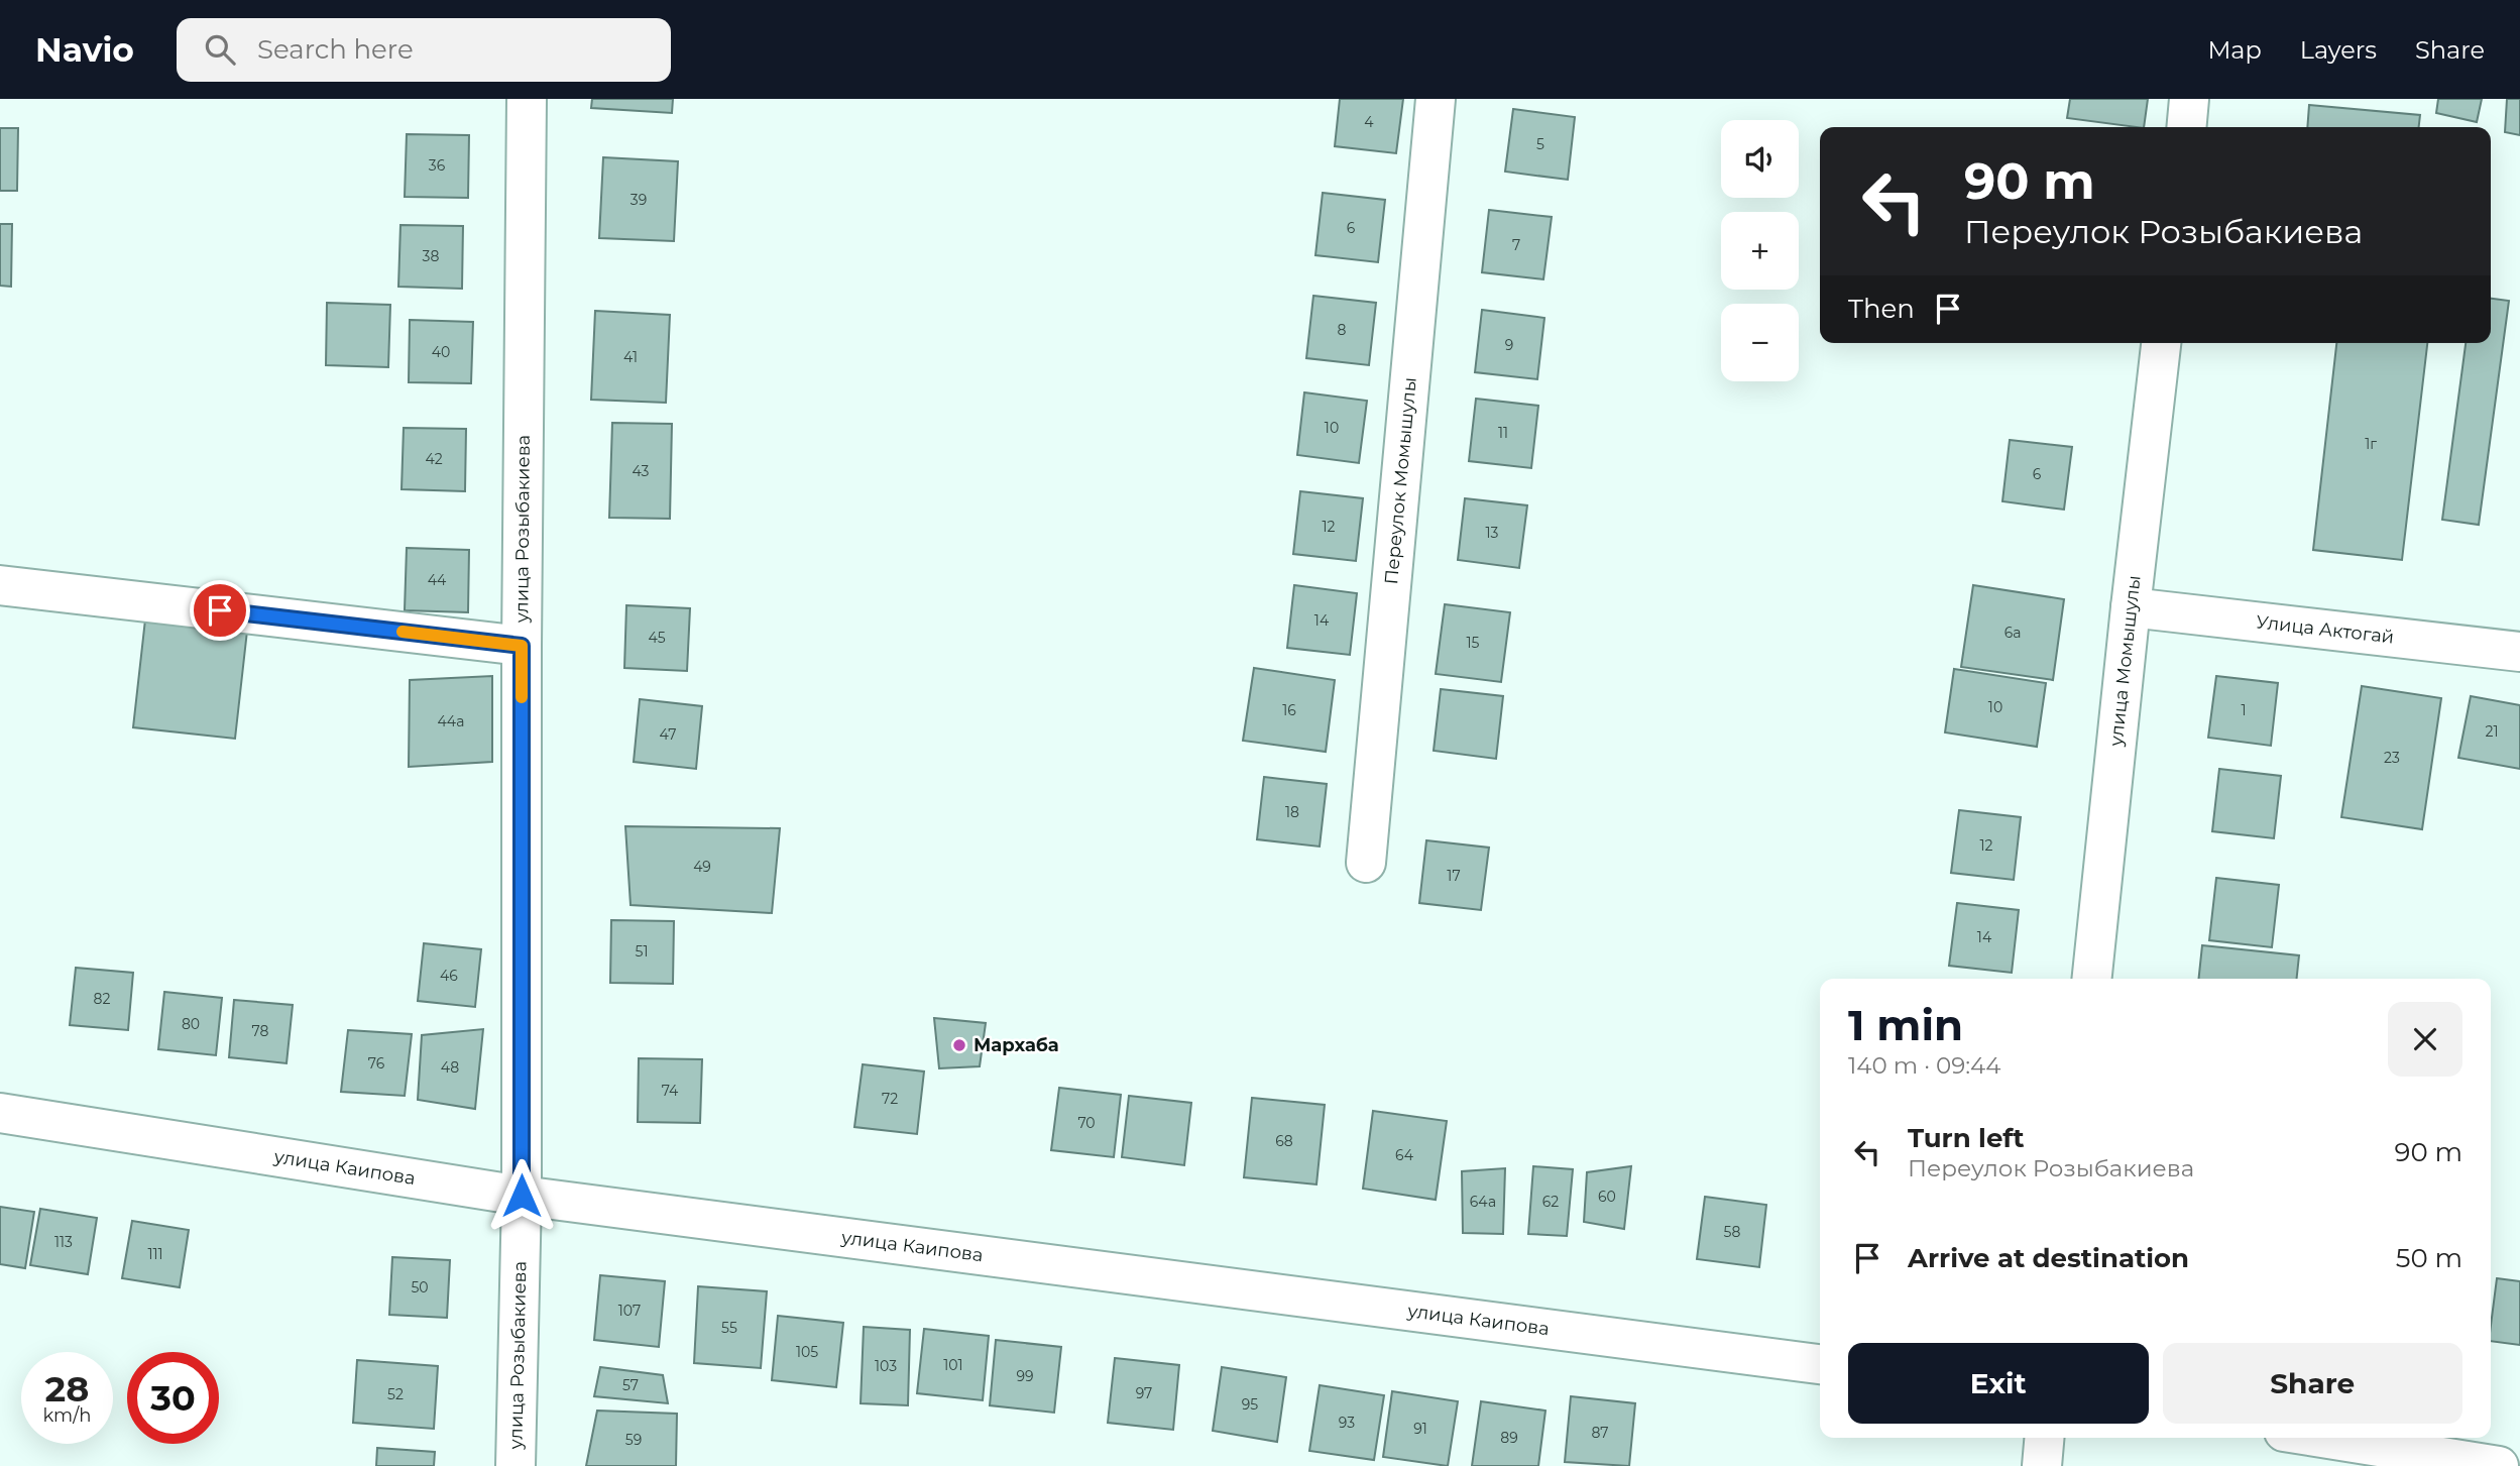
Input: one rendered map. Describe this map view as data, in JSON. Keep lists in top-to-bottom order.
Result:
{
  "streets": {
    "street": [
      "Переулок Момышулы",
      "улица Розыбакиева",
      "Улица Актогай",
      "улица Момышулы",
      "улица Каипова"
    ]
  },
  "crossings": [
    ["улица Розыбакиева", "улица Каипова"],
    ["Улица Актогай", "улица Момышулы"]
  ],
  "places": ["Мархаба"],
  "house_numbers": [
    "4",
    "5",
    "36",
    "39",
    "6",
    "7",
    "38",
    "8",
    "9",
    "40",
    "41",
    "10",
    "11",
    "1г",
    "42",
    "43",
    "6",
    "12",
    "13",
    "44",
    "14",
    "6а",
    "45",
    "15",
    "10",
    "16",
    "1",
    "44а",
    "21",
    "47",
    "23",
    "18",
    "12",
    "49",
    "17",
    "14",
    "51",
    "46",
    "82",
    "80",
    "78",
    "76",
    "48",
    "74",
    "72",
    "70",
    "68",
    "64",
    "60",
    "64а",
    "62",
    "58",
    "113",
    "111",
    "50",
    "107",
    "55",
    "105",
    "101",
    "103",
    "99",
    "57",
    "97",
    "52",
    "95",
    "93",
    "91",
    "87",
    "89",
    "59"
  ],
  "page": {
    "header": "Navio",
    "search": "Search here",
    "nav": ["Map", "Layers", "Share"],
    "map_buttons": ["+", "−"],
    "turn": ["90 m", "Переулок Розыбакиева"],
    "then": "Then",
    "heading": ["1 min", "140 m · 09:44"],
    "list": [
      {
        "name": "Turn left",
        "note": "Переулок Розыбакиева",
        "value": "90 m"
      },
      {
        "name": "Arrive at destination",
        "value": "50 m"
      }
    ],
    "buttons": ["Exit", "Share"],
    "speed": "28 km/h",
    "limit": "30"
  }
}
